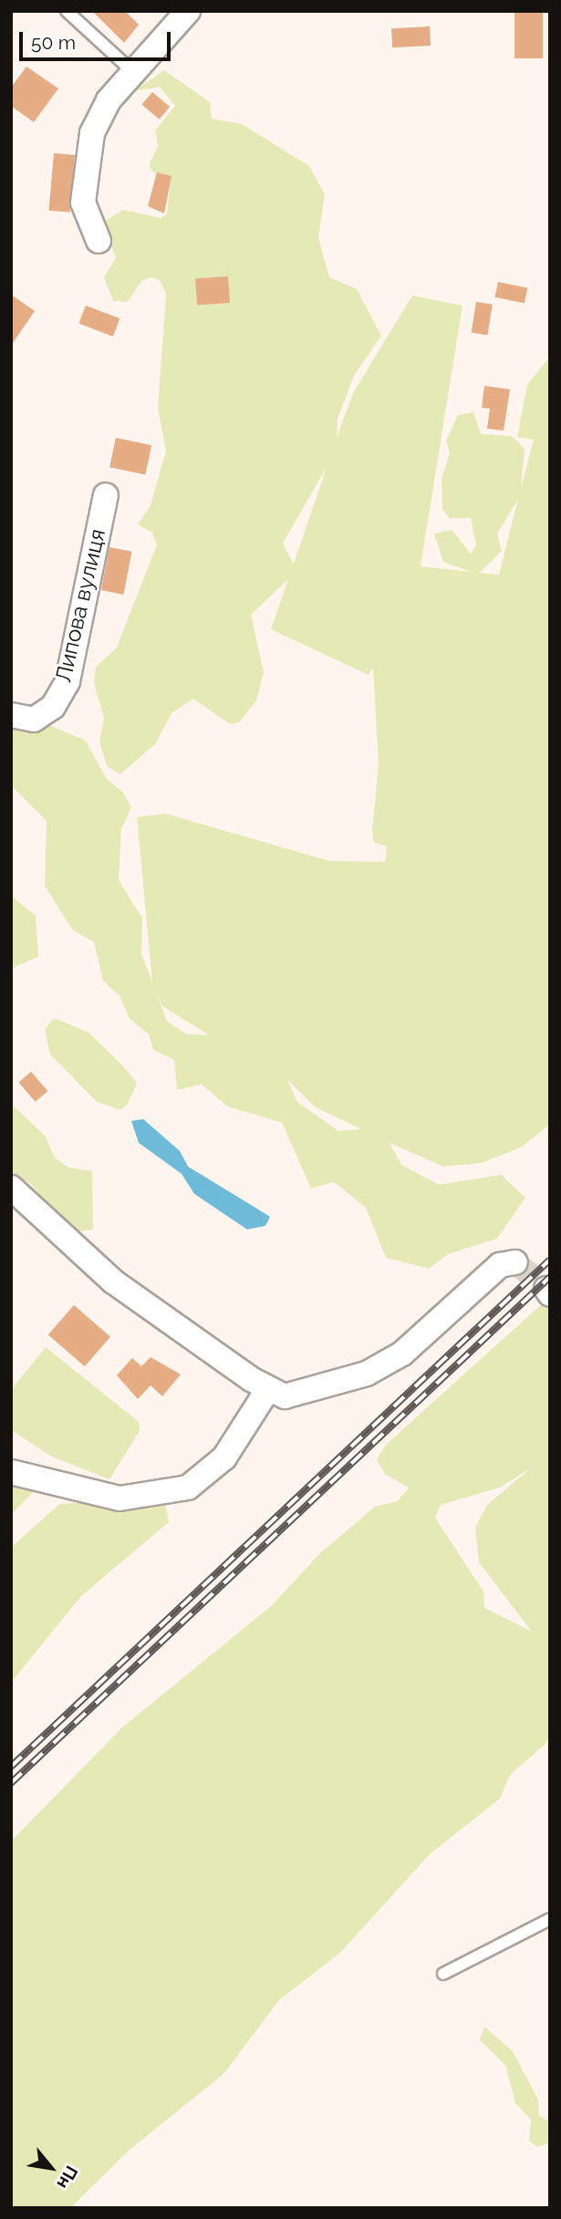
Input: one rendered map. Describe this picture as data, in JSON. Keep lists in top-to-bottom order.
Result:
{
  "streets": {
    "street": ["Липова вулиця"]
  },
  "scale_bar": "50 m",
  "north": "bottom right"
}
